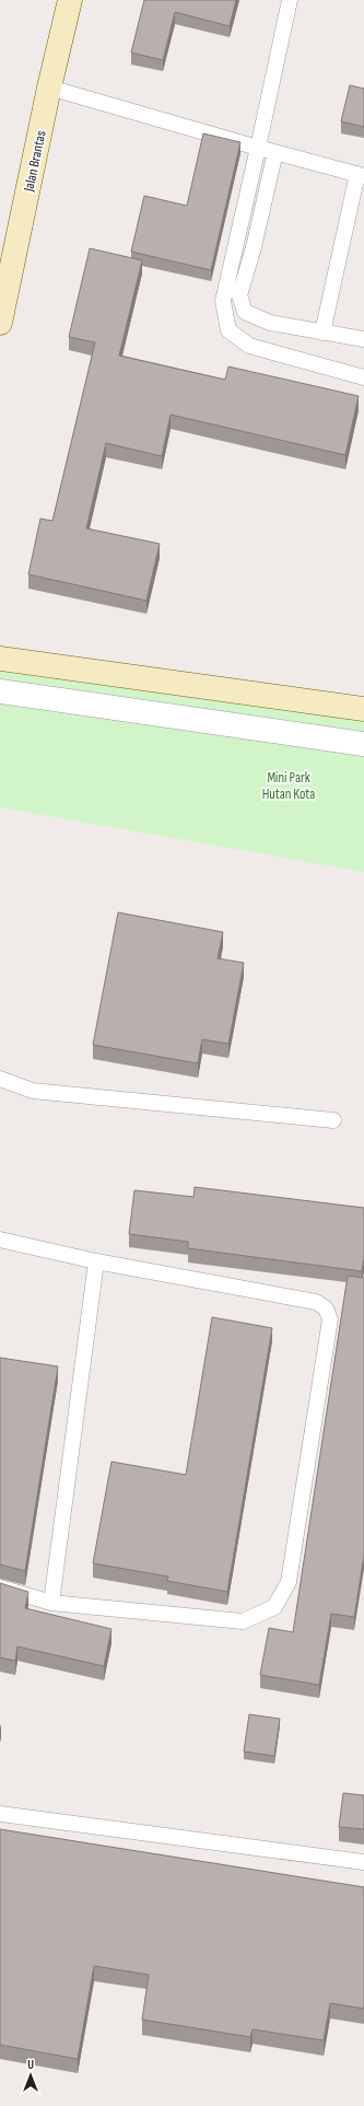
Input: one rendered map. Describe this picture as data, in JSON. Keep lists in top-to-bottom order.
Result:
{
  "streets": {
    "main road": ["Jalan Brantas"]
  },
  "parks": ["Mini Park Hutan Kota"],
  "north": "top"
}
